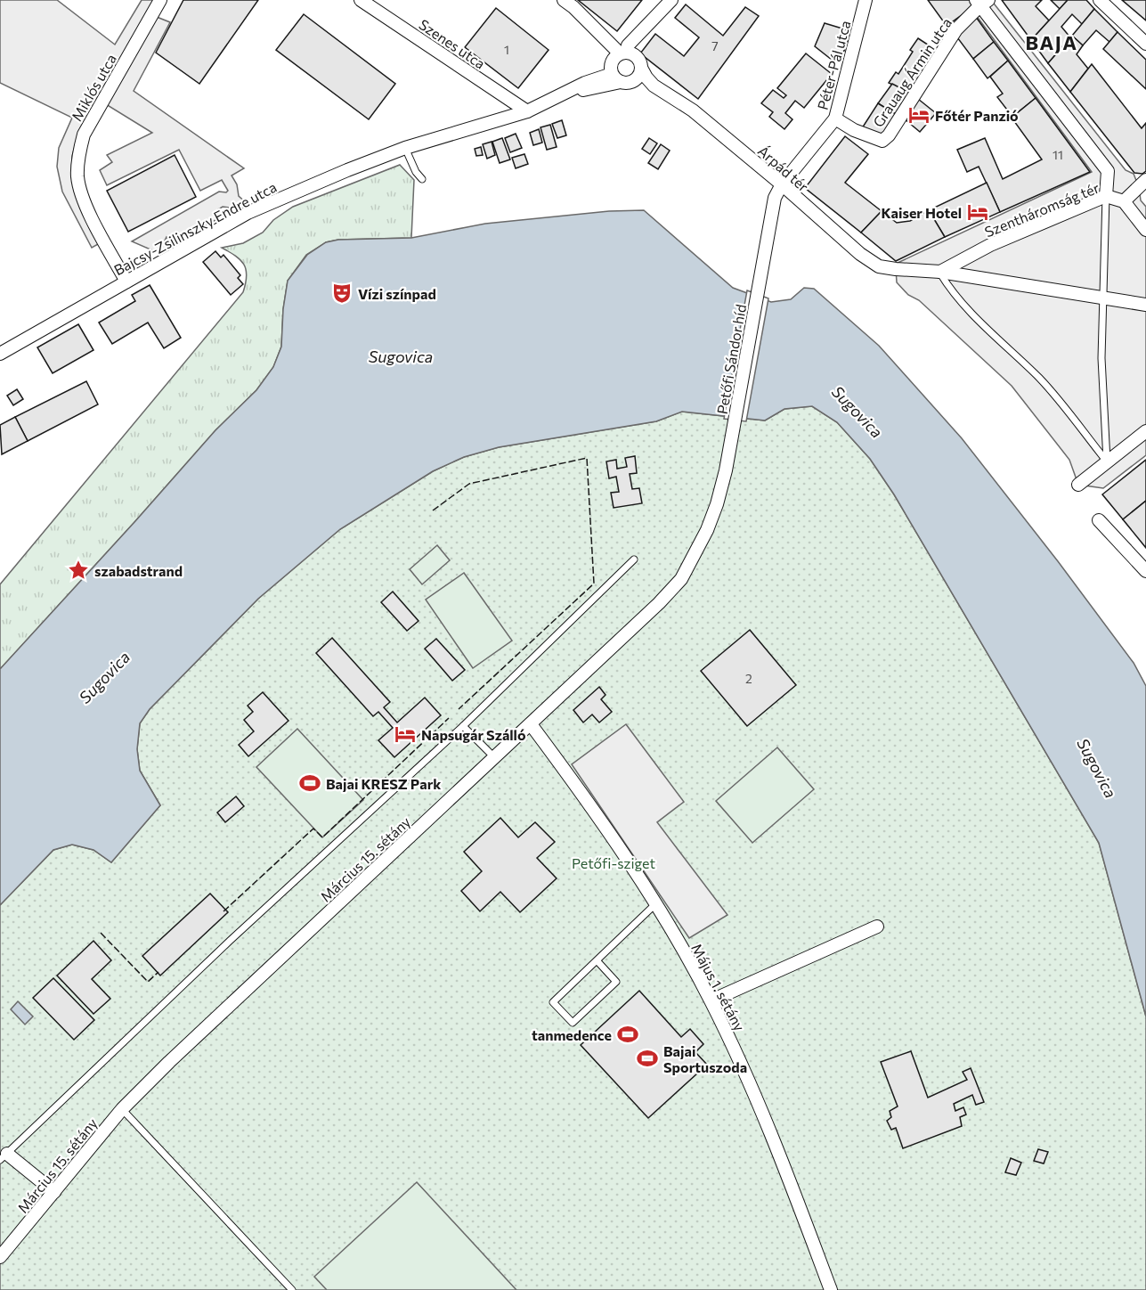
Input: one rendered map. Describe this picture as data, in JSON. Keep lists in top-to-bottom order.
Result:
{
  "streets": {
    "street": [
      "Szenes utca",
      "Péter-Pál utca",
      "Grauaug Ármin utca",
      "Miklós utca",
      "Árpád tér",
      "Szentháromság tér",
      "Bajcsy-Zsilinszky Endre utca",
      "Petőfi Sándor híd",
      "Március 15. sétány",
      "Május 1. sétány"
    ]
  },
  "crossings": [
    ["Szenes utca", "Bajcsy-Zsilinszky Endre utca"],
    ["Péter-Pál utca", "Grauaug Ármin utca"],
    ["Péter-Pál utca", "Árpád tér"],
    ["Péter-Pál utca", "Petőfi Sándor híd"],
    ["Miklós utca", "Bajcsy-Zsilinszky Endre utca"],
    ["Árpád tér", "Szentháromság tér"],
    ["Árpád tér", "Bajcsy-Zsilinszky Endre utca"],
    ["Petőfi Sándor híd", "Március 15. sétány"],
    ["Március 15. sétány", "Május 1. sétány"]
  ],
  "districts": ["BAJA"],
  "water": ["Sugovica"],
  "parks": ["Petőfi-sziget"],
  "places": {
    "hotel": ["Főtér Panzió", "Kaiser Hotel", "Napsugár Szálló"],
    "theatre": ["Vízi színpad"],
    "place": ["szabadstrand"],
    "sports": ["Bajai KRESZ Park", "tanmedence", "Bajai Sportuszoda"]
  },
  "house_numbers": [
    "7",
    "1",
    "11",
    "2"
  ]
}
